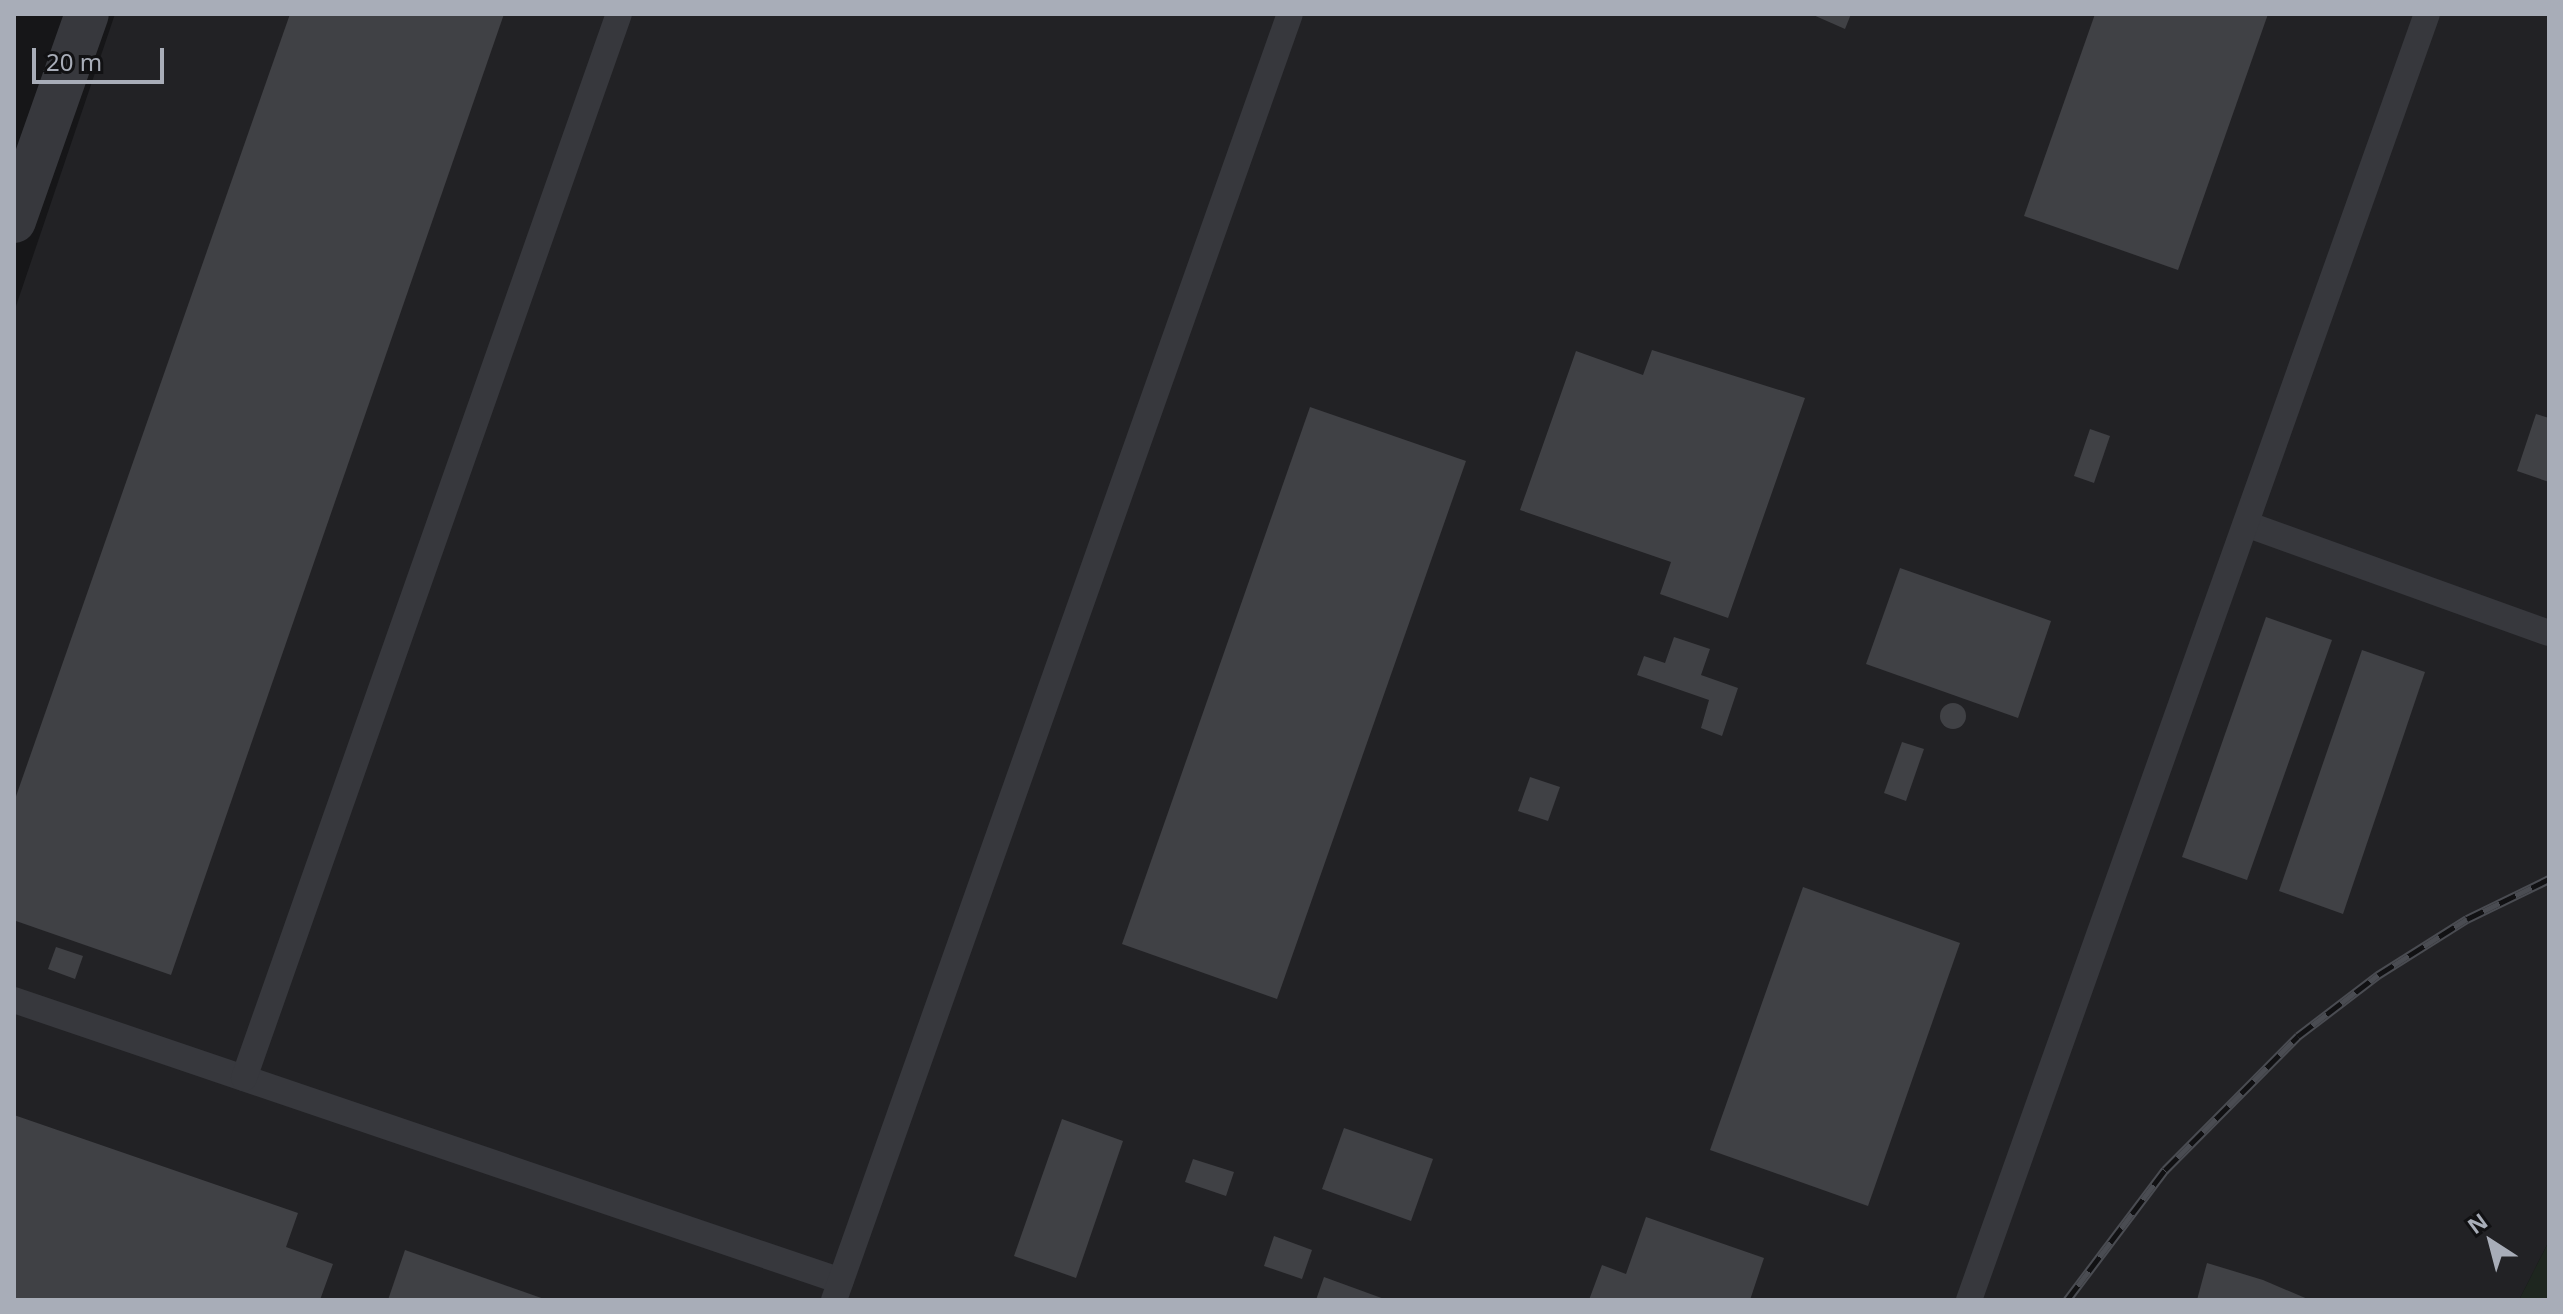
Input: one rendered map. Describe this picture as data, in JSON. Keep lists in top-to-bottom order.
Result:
{
  "scale_bar": "20 m",
  "north": "top left"
}
